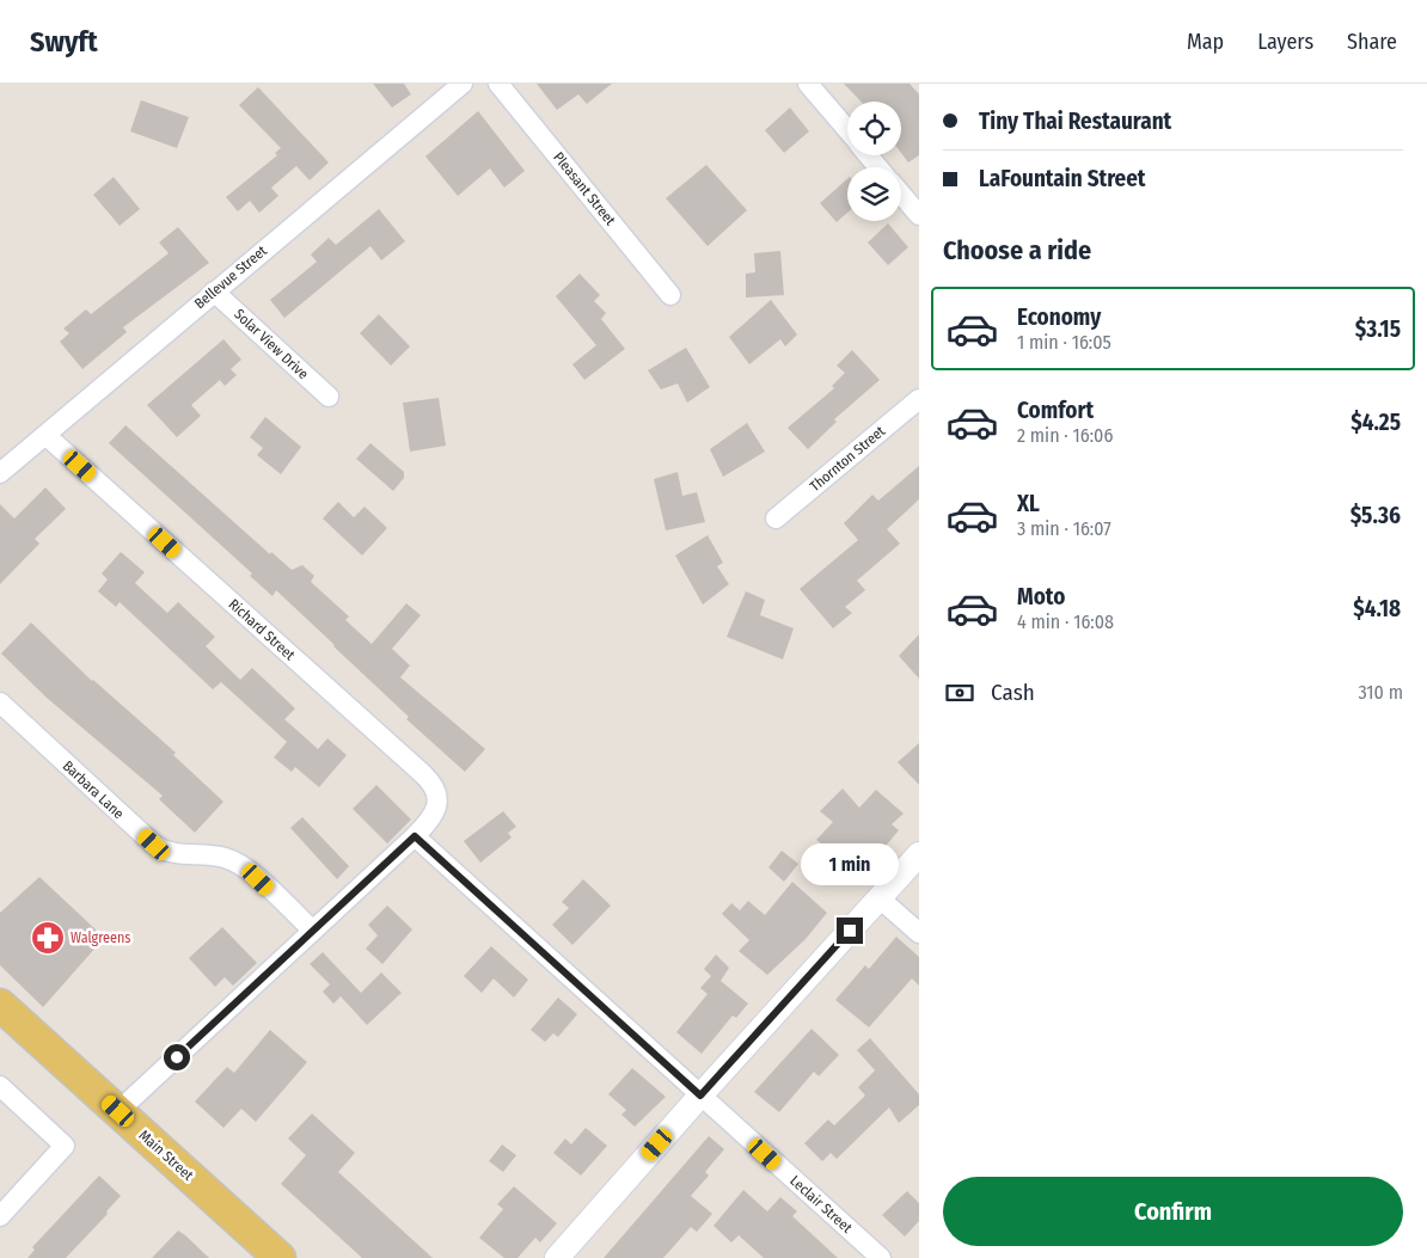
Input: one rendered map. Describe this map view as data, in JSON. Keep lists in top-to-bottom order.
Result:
{
  "streets": {
    "main road": ["Main Street"],
    "street": [
      "Pleasant Street",
      "Bellevue Street",
      "Solar View Drive",
      "Thornton Street",
      "Richard Street",
      "Barbara Lane",
      "Leclair Street"
    ]
  },
  "crossings": [
    ["Bellevue Street", "Solar View Drive"],
    ["Bellevue Street", "Richard Street"],
    ["Richard Street", "Leclair Street"]
  ],
  "places": {
    "pharmacy": ["Walgreens"]
  },
  "page": {
    "header": "Swyft",
    "nav": ["Map", "Layers", "Share"],
    "banner": ["Tiny Thai Restaurant", "LaFountain Street"],
    "heading": "Choose a ride",
    "list": [
      {
        "name": "Economy",
        "note": "1 min · 16:05",
        "value": "$3.15"
      },
      {
        "name": "Comfort",
        "note": "2 min · 16:06",
        "value": "$4.25"
      },
      {
        "name": "XL",
        "note": "3 min · 16:07",
        "value": "$5.36"
      },
      {
        "name": "Moto",
        "note": "4 min · 16:08",
        "value": "$4.18"
      }
    ],
    "pay": ["Cash", "310 m"],
    "bubble": "1 min",
    "buttons": "Confirm"
  }
}
